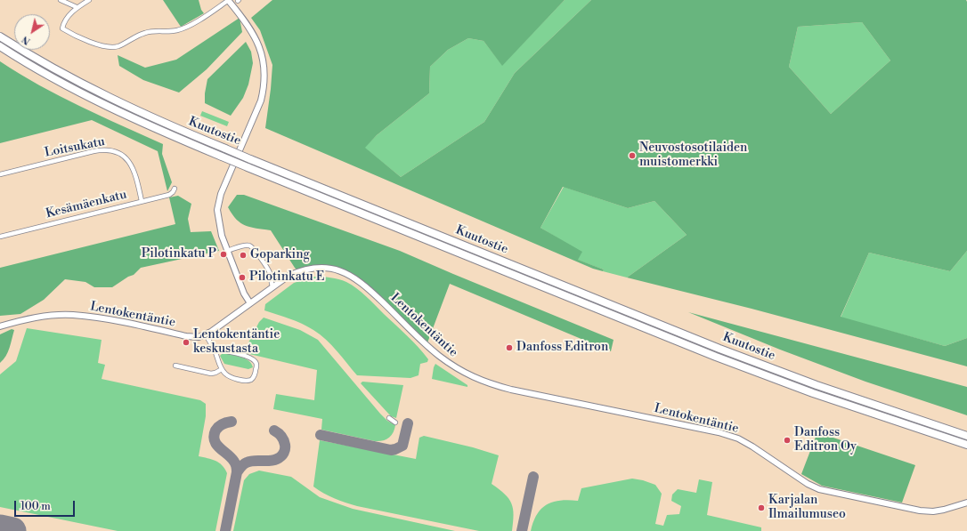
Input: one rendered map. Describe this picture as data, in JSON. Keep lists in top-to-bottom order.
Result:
{
  "streets": {
    "highway": ["Kuutostie"],
    "street": ["Loitsukatu", "Kesämäenkatu", "Lentokentäntie"]
  },
  "crossings": [
    ["Loitsukatu", "Kesämäenkatu"]
  ],
  "places": [
    "Neuvostosotilaiden muistomerkki",
    "Pilotinkatu P",
    "Goparking",
    "Pilotinkatu E",
    "Lentokentäntie keskustasta",
    "Danfoss Editron",
    "Danfoss Editron Oy",
    "Karjalan Ilmailumuseo"
  ],
  "scale_bar": "100 m",
  "north": "bottom left"
}
